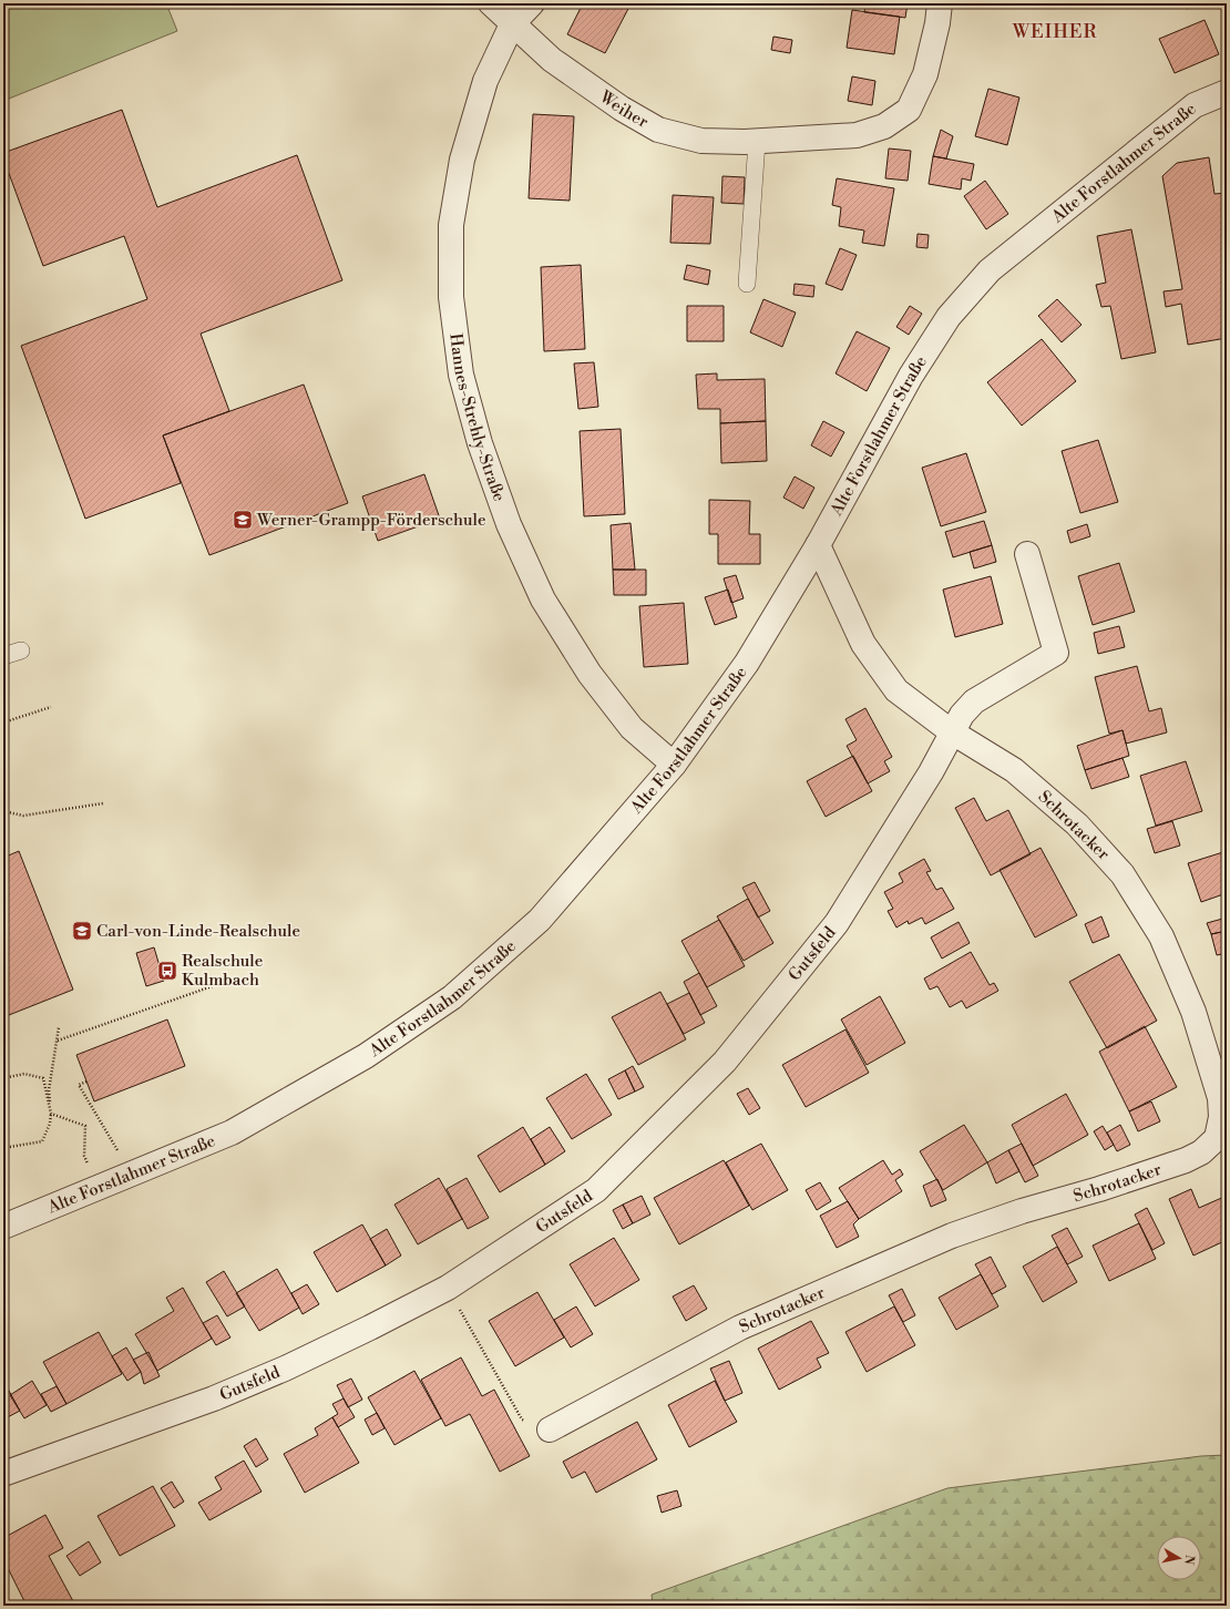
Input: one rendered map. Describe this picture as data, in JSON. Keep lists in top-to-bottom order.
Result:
{
  "streets": {
    "street": [
      "Weiher",
      "Alte Forstlahmer Straße",
      "Hannes-Strehly-Straße",
      "Schrotacker",
      "Gutsfeld"
    ]
  },
  "crossings": [
    ["Weiher", "Hannes-Strehly-Straße"],
    ["Alte Forstlahmer Straße", "Hannes-Strehly-Straße"],
    ["Alte Forstlahmer Straße", "Schrotacker"],
    ["Schrotacker", "Gutsfeld"]
  ],
  "districts": ["WEIHER"],
  "places": {
    "school or university": ["Werner-Grampp-Förderschule", "Carl-von-Linde-Realschule"],
    "bus stop": ["Realschule Kulmbach"]
  },
  "north": "right"
}
